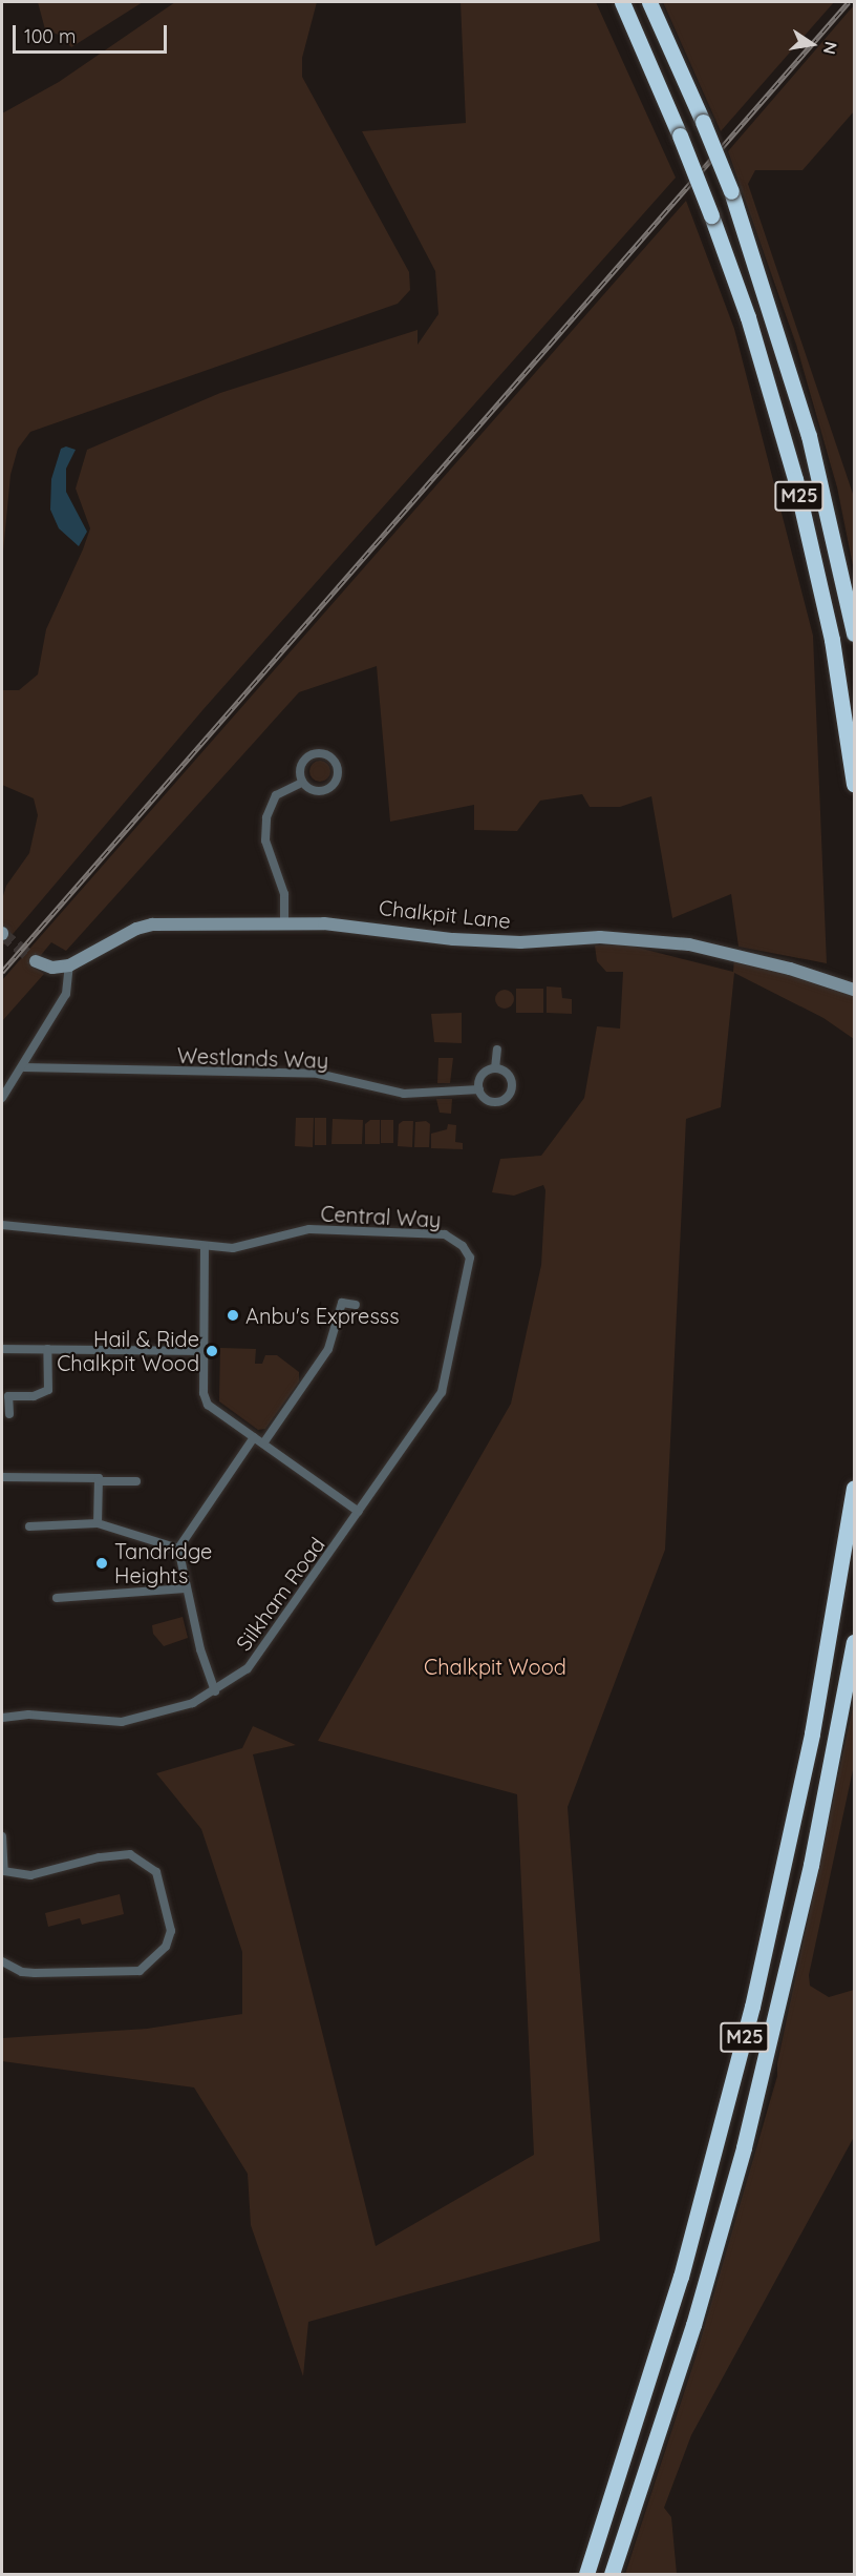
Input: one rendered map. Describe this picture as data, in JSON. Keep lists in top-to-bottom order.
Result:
{
  "streets": {
    "highway": ["M25"],
    "street": [
      "Chalkpit Lane",
      "Westlands Way",
      "Central Way",
      "Silkham Road"
    ]
  },
  "crossings": [
    ["Central Way", "Silkham Road"]
  ],
  "parks": ["Chalkpit Wood"],
  "places": ["Anbu's Expresss", "Hail & Ride Chalkpit Wood", "Tandridge Heights"],
  "scale_bar": "100 m",
  "north": "right"
}
